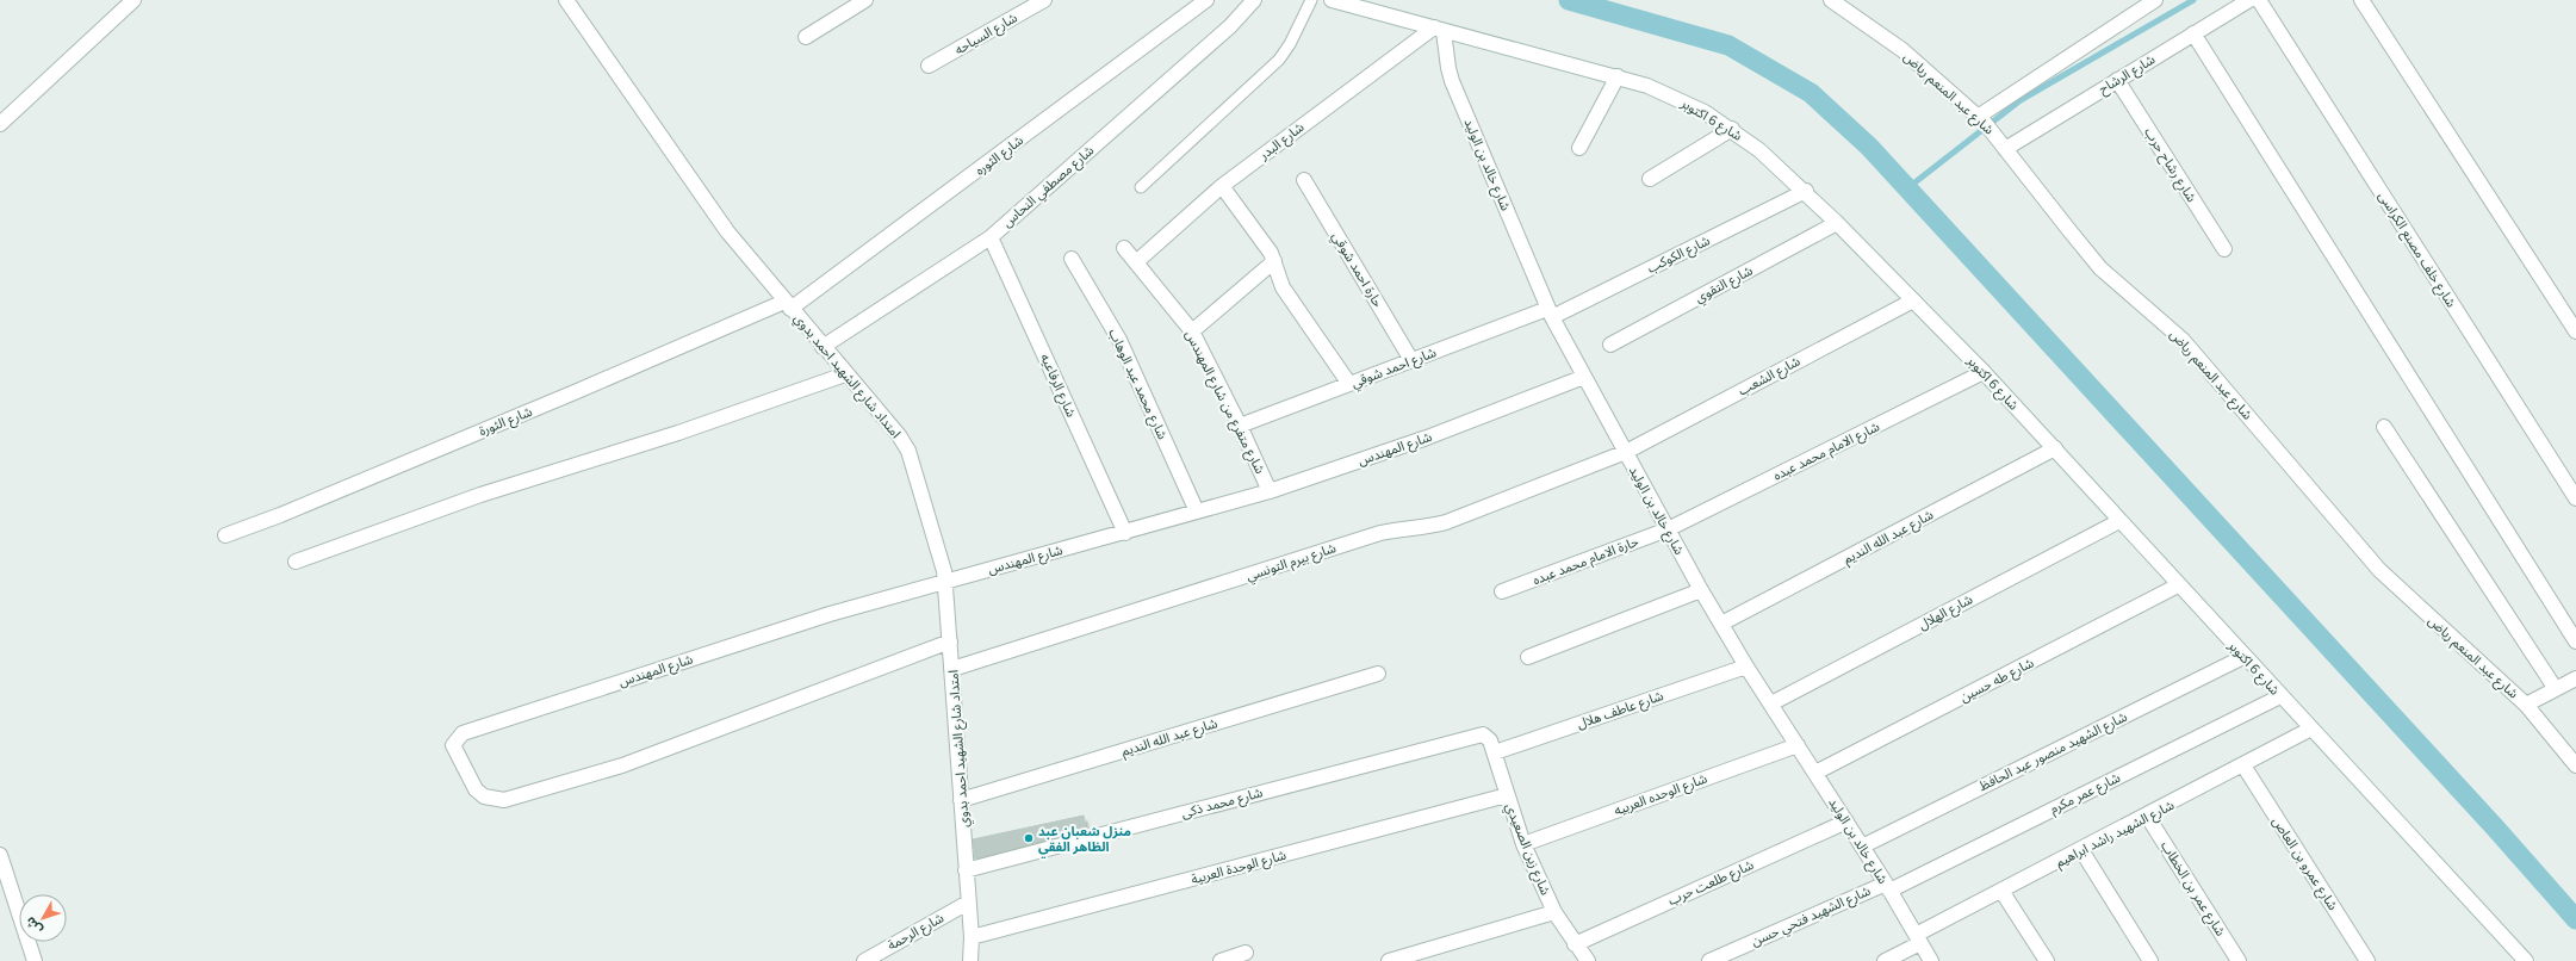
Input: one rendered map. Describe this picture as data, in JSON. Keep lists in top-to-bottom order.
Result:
{
  "streets": {
    "street": [
      "شارع السياحه",
      "شارع الرشاح",
      "شارع عبد المنعم رياض",
      "شارع 6 اكتوبر",
      "شارع البدر",
      "شارع الثوره",
      "شارع خالد بن الوليد",
      "شارع رشاح حرب",
      "شارع مصطفي النحاس",
      "شارع خلف مصنع الكراسى",
      "شارع الكوكب",
      "حارة احمد شوقي",
      "شارع التقوي",
      "شارع احمد شوقي",
      "امتداد شارع الشهيد احمد بدوي",
      "شارع الشعب",
      "شارع محمد عبد الوهاب",
      "شارع الرفاعيه",
      "شارع متفرع من شارع المهندس",
      "شارع الثورة",
      "شارع المهندس",
      "شارع الامام محمد عبده",
      "شارع عبد الله النديم",
      "حارة الامام محمد عبده",
      "شارع بيرم التونسي",
      "شارع الهلال",
      "شارع طه حسين",
      "شارع عاطف هلال",
      "شارع الشهيد منصور عبد الحافظ",
      "شارع عمر مكرم",
      "شارع الوحده العربيه",
      "شارع محمد ذكى",
      "شارع الشهيد راشد ابراهيم",
      "شارع زين الصعيدي",
      "شارع عمرو بن العاص",
      "شارع الوحدة العربية",
      "شارع طلعت حرب",
      "شارع عمر بن الخطاب",
      "شارع الشهيد فتحي حسن",
      "شارع الرحمة"
    ]
  },
  "crossings": [
    ["شارع الرشاح", "شارع عبد المنعم رياض"],
    ["شارع الرشاح", "شارع رشاح حرب"],
    ["شارع 6 اكتوبر", "شارع البدر"],
    ["شارع 6 اكتوبر", "شارع خالد بن الوليد"],
    ["شارع 6 اكتوبر", "شارع الكوكب"],
    ["شارع 6 اكتوبر", "شارع التقوي"],
    ["شارع 6 اكتوبر", "شارع الشعب"],
    ["شارع 6 اكتوبر", "شارع الامام محمد عبده"],
    ["شارع 6 اكتوبر", "شارع عبد الله النديم"],
    ["شارع 6 اكتوبر", "شارع الهلال"],
    ["شارع 6 اكتوبر", "شارع طه حسين"],
    ["شارع 6 اكتوبر", "شارع الشهيد منصور عبد الحافظ"],
    ["شارع 6 اكتوبر", "شارع عمر مكرم"],
    ["شارع 6 اكتوبر", "شارع الشهيد راشد ابراهيم"],
    ["شارع البدر", "شارع خالد بن الوليد"],
    ["شارع البدر", "شارع متفرع من شارع المهندس"],
    ["شارع الثوره", "امتداد شارع الشهيد احمد بدوي"],
    ["شارع الثوره", "شارع الثورة"],
    ["شارع خالد بن الوليد", "شارع الكوكب"],
    ["شارع خالد بن الوليد", "شارع احمد شوقي"],
    ["شارع خالد بن الوليد", "شارع الشعب"],
    ["شارع خالد بن الوليد", "شارع المهندس"],
    ["شارع خالد بن الوليد", "شارع الامام محمد عبده"],
    ["شارع خالد بن الوليد", "شارع عبد الله النديم"],
    ["شارع خالد بن الوليد", "حارة الامام محمد عبده"],
    ["شارع خالد بن الوليد", "شارع بيرم التونسي"],
    ["شارع خالد بن الوليد", "شارع الهلال"],
    ["شارع خالد بن الوليد", "شارع طه حسين"],
    ["شارع خالد بن الوليد", "شارع عاطف هلال"],
    ["شارع خالد بن الوليد", "شارع الشهيد منصور عبد الحافظ"],
    ["شارع خالد بن الوليد", "شارع عمر مكرم"],
    ["شارع خالد بن الوليد", "شارع الوحده العربيه"],
    ["شارع خالد بن الوليد", "شارع الشهيد راشد ابراهيم"],
    ["شارع خالد بن الوليد", "شارع طلعت حرب"],
    ["شارع خالد بن الوليد", "شارع الشهيد فتحي حسن"],
    ["شارع مصطفي النحاس", "امتداد شارع الشهيد احمد بدوي"],
    ["شارع مصطفي النحاس", "شارع الرفاعيه"],
    ["شارع الكوكب", "شارع احمد شوقي"],
    ["حارة احمد شوقي", "شارع احمد شوقي"],
    ["شارع احمد شوقي", "شارع متفرع من شارع المهندس"],
    ["امتداد شارع الشهيد احمد بدوي", "شارع الثورة"],
    ["امتداد شارع الشهيد احمد بدوي", "شارع المهندس"],
    ["امتداد شارع الشهيد احمد بدوي", "شارع عبد الله النديم"],
    ["امتداد شارع الشهيد احمد بدوي", "شارع بيرم التونسي"],
    ["امتداد شارع الشهيد احمد بدوي", "شارع محمد ذكى"],
    ["امتداد شارع الشهيد احمد بدوي", "شارع الوحدة العربية"],
    ["امتداد شارع الشهيد احمد بدوي", "شارع الرحمة"],
    ["شارع الشعب", "شارع بيرم التونسي"],
    ["شارع محمد عبد الوهاب", "شارع المهندس"],
    ["شارع الرفاعيه", "شارع المهندس"],
    ["شارع متفرع من شارع المهندس", "شارع المهندس"],
    ["شارع الامام محمد عبده", "حارة الامام محمد عبده"],
    ["شارع عاطف هلال", "شارع زين الصعيدي"],
    ["شارع عمر مكرم", "شارع الشهيد فتحي حسن"],
    ["شارع الوحده العربيه", "شارع زين الصعيدي"],
    ["شارع محمد ذكى", "شارع زين الصعيدي"],
    ["شارع الشهيد راشد ابراهيم", "شارع عمرو بن العاص"],
    ["شارع الشهيد راشد ابراهيم", "شارع عمر بن الخطاب"],
    ["شارع زين الصعيدي", "شارع الوحدة العربية"],
    ["شارع زين الصعيدي", "شارع طلعت حرب"]
  ],
  "places": ["منزل شعبان عبد الظاهر الفقي"],
  "north": "bottom left"
}
